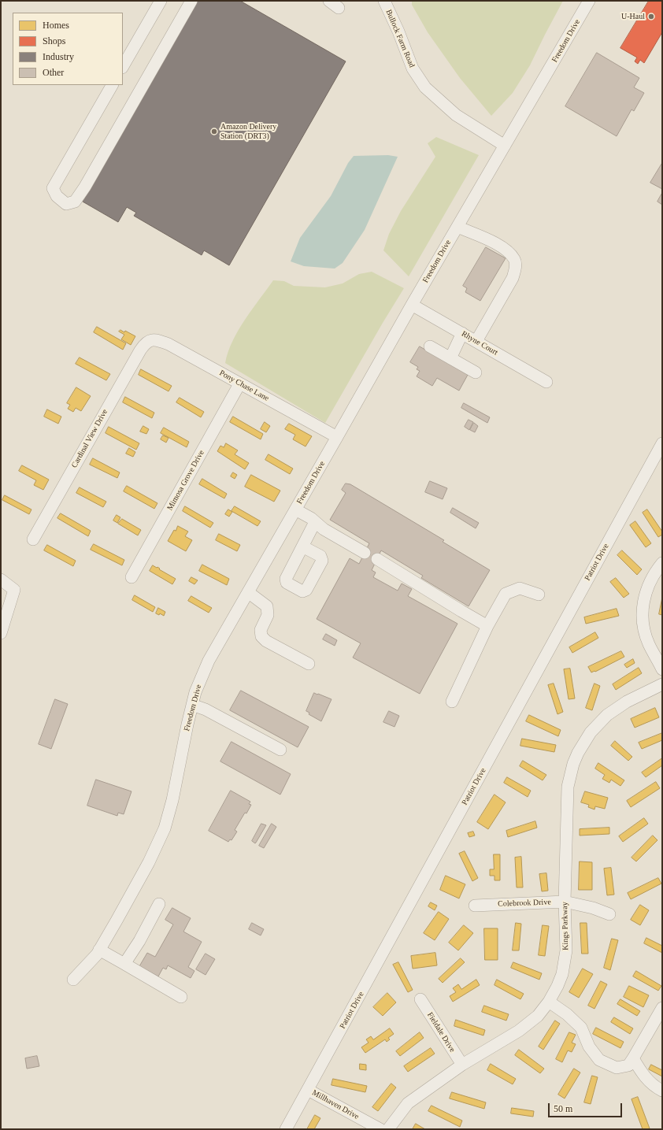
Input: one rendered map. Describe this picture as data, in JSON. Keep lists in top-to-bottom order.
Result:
{
  "streets": {
    "street": [
      "Bullock Farm Road",
      "Freedom Drive",
      "Rhyne Court",
      "Pony Chase Lane",
      "Cardinal View Drive",
      "Mimosa Grove Drive",
      "Patriot Drive",
      "Colebrook Drive",
      "Kings Parkway",
      "Fieldale Drive",
      "Millhaven Drive"
    ]
  },
  "crossings": [
    ["Bullock Farm Road", "Freedom Drive"],
    ["Freedom Drive", "Rhyne Court"],
    ["Freedom Drive", "Pony Chase Lane"],
    ["Pony Chase Lane", "Cardinal View Drive"],
    ["Pony Chase Lane", "Mimosa Grove Drive"],
    ["Patriot Drive", "Millhaven Drive"],
    ["Colebrook Drive", "Kings Parkway"],
    ["Kings Parkway", "Fieldale Drive"]
  ],
  "places": ["U-Haul", "Amazon Delivery Station (DRT3)"],
  "legend": [
    "Homes",
    "Shops",
    "Industry",
    "Other"
  ],
  "scale_bar": "50 m"
}
